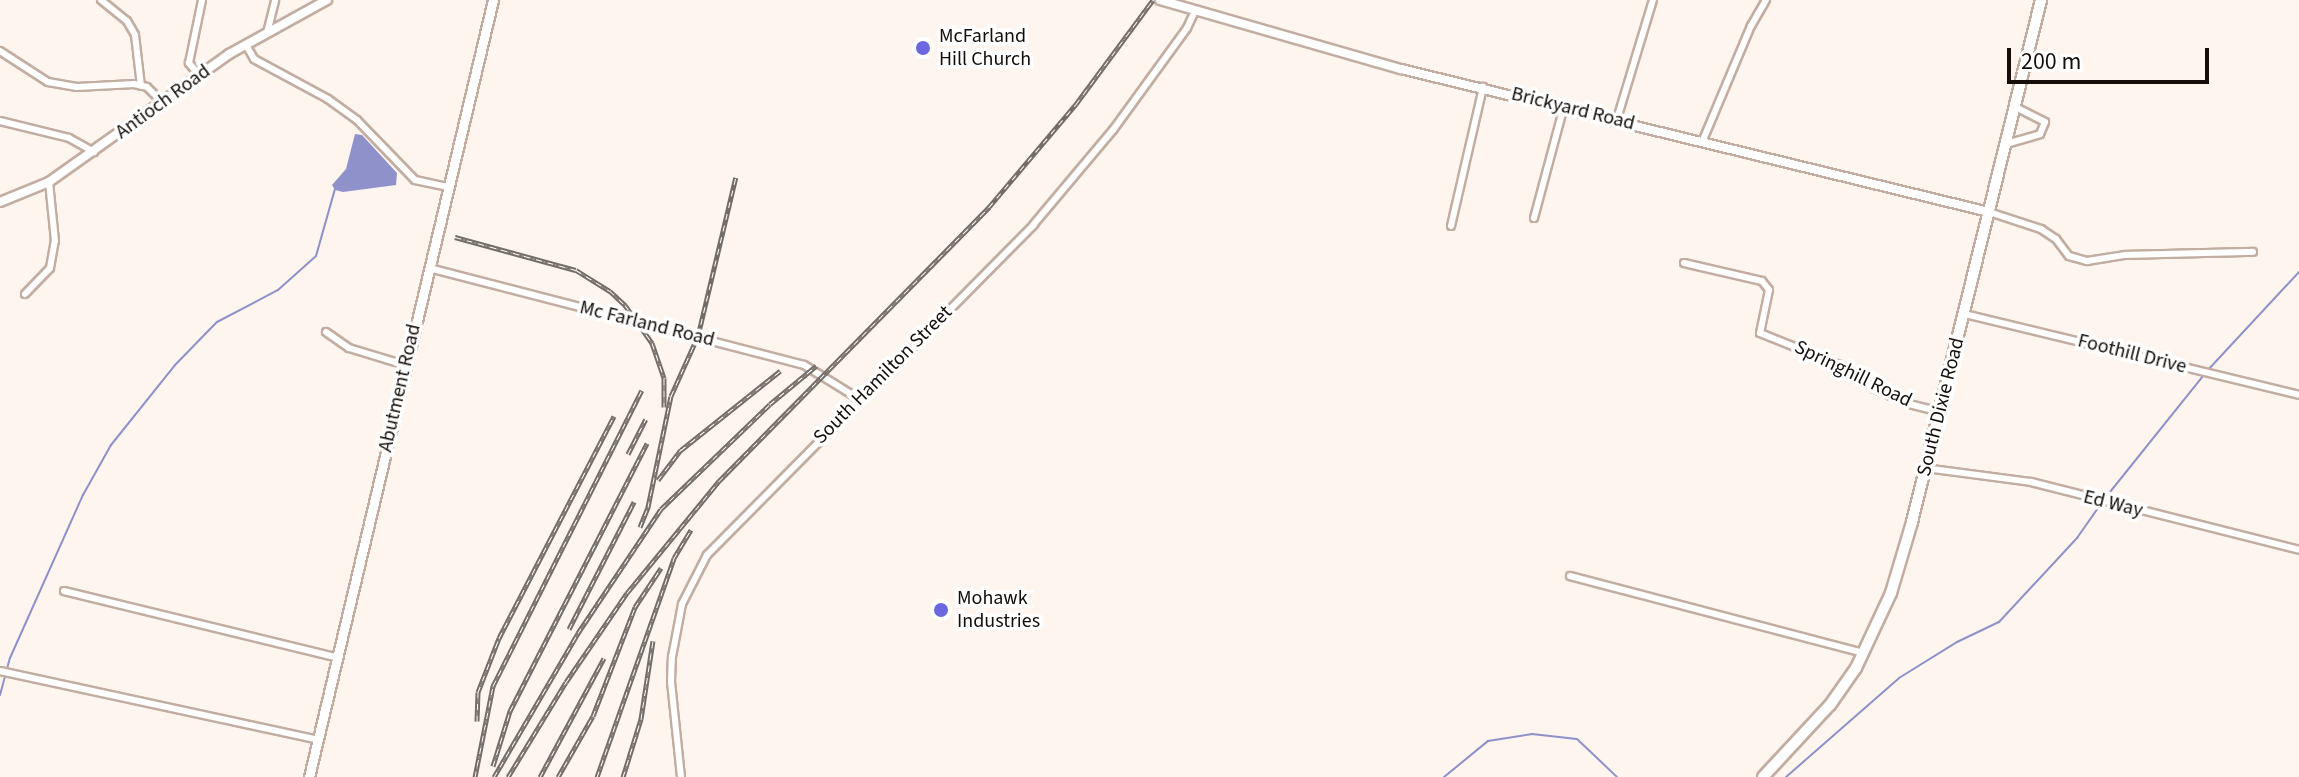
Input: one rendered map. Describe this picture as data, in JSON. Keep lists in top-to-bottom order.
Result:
{
  "streets": {
    "main road": ["Abutment Road", "South Dixie Road"],
    "street": [
      "Antioch Road",
      "Brickyard Road",
      "Mc Farland Road",
      "Foothill Drive",
      "Springhill Road",
      "South Hamilton Street",
      "Ed Way"
    ]
  },
  "crossings": [
    ["Brickyard Road", "South Hamilton Street"],
    ["Brickyard Road", "South Dixie Road"],
    ["Mc Farland Road", "South Hamilton Street"],
    ["Mc Farland Road", "Abutment Road"],
    ["Foothill Drive", "South Dixie Road"],
    ["Springhill Road", "South Dixie Road"],
    ["South Dixie Road", "Ed Way"]
  ],
  "places": ["McFarland Hill Church", "Mohawk Industries"],
  "scale_bar": "200 m"
}
